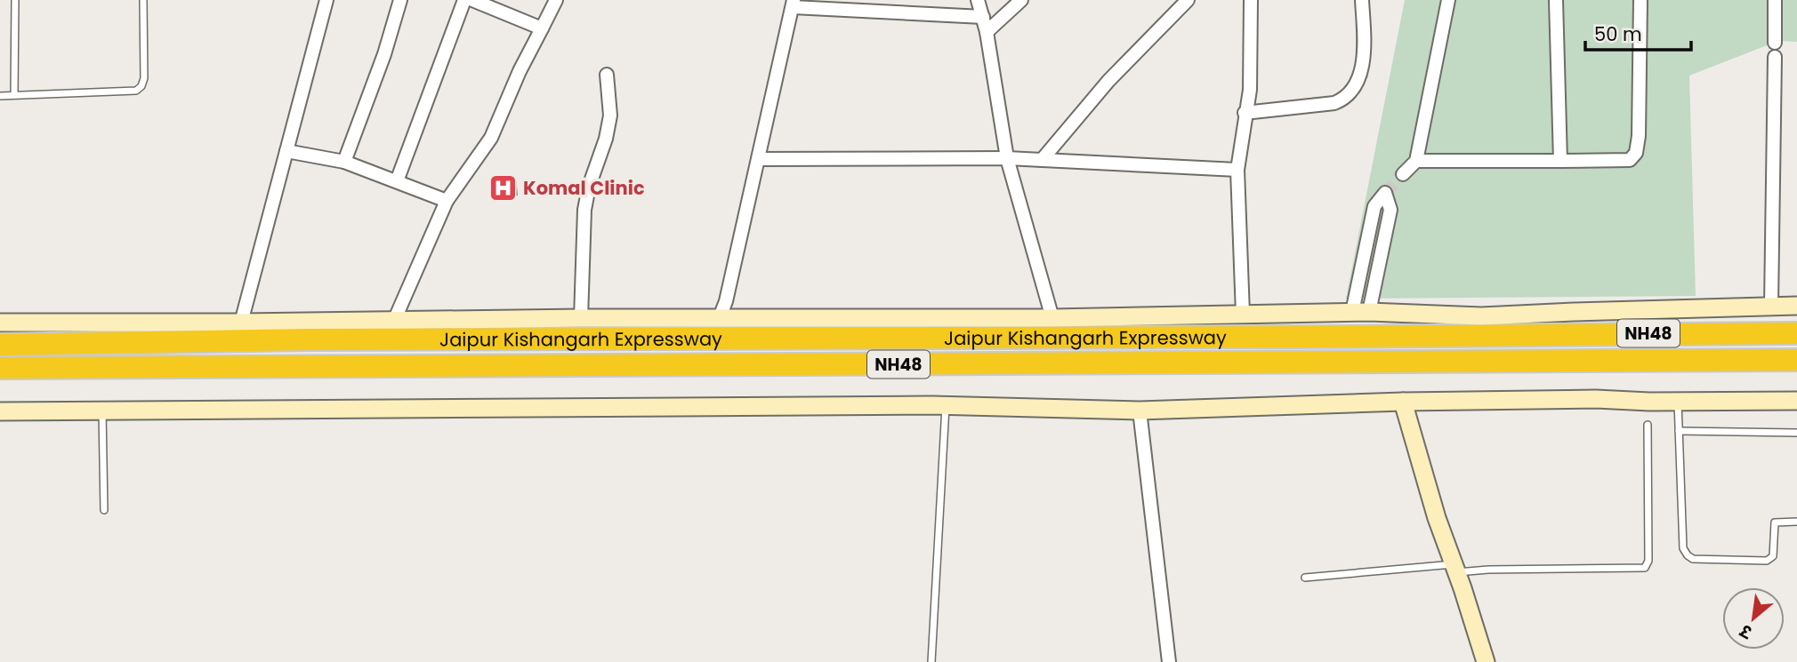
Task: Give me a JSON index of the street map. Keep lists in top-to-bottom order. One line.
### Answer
{"streets":{"highway":["NH48","Jaipur Kishangarh Expressway"]},"places":{"hospital":["Komal Clinic"]},"scale_bar":"50 m","north":"bottom left"}
